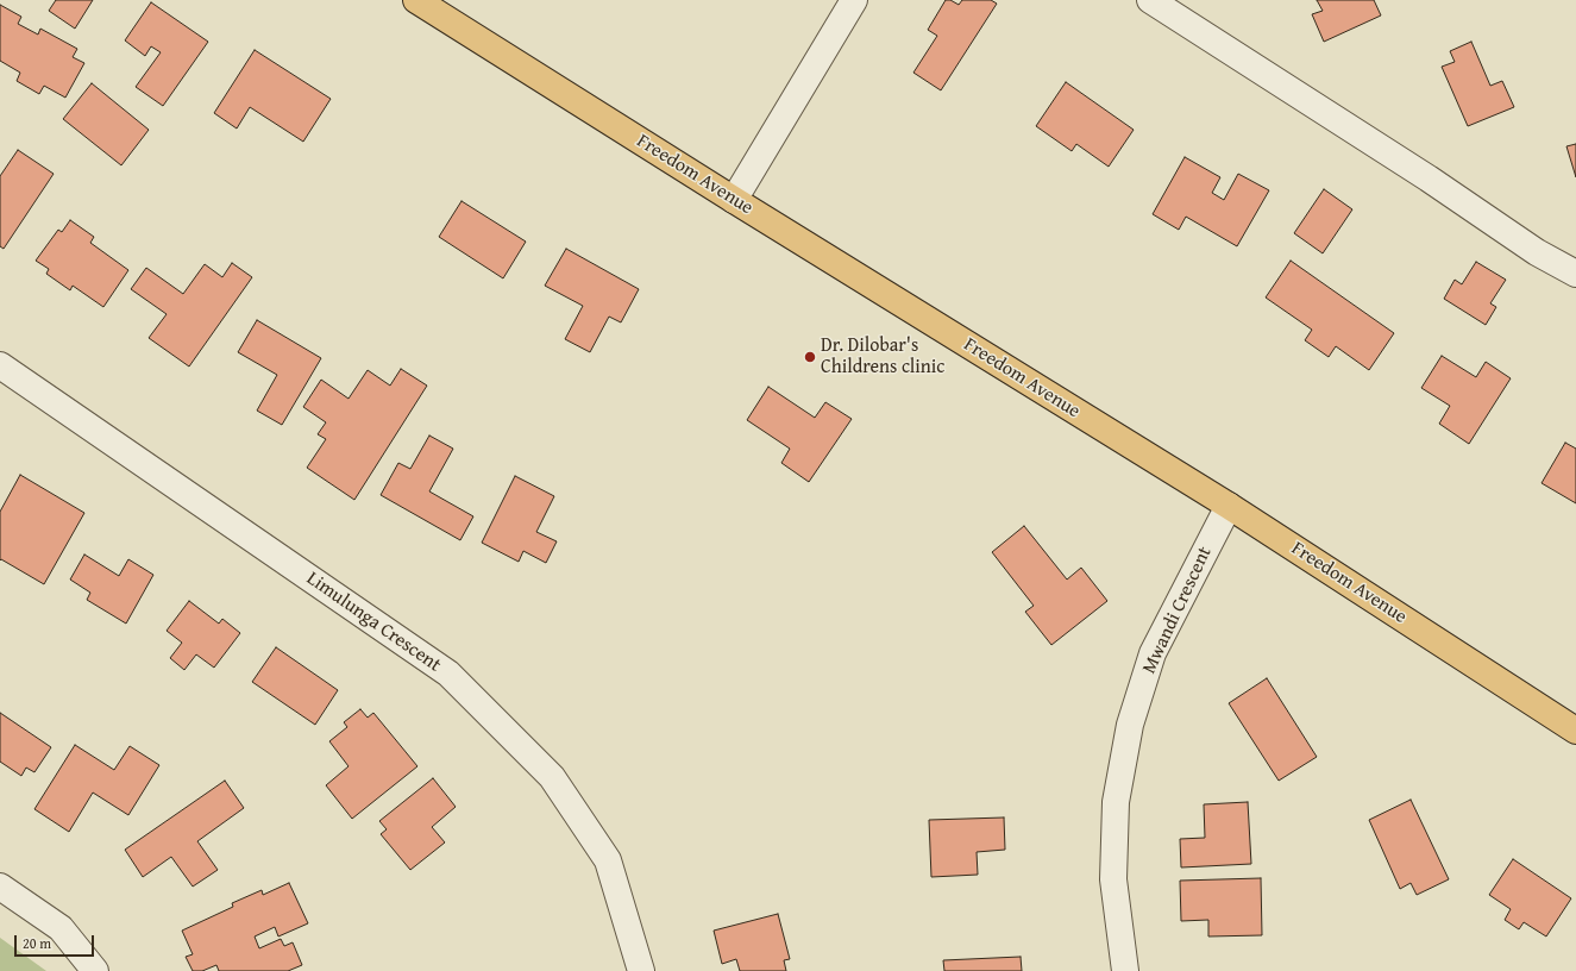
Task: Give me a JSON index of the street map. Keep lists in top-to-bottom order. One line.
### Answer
{"streets":{"main road":["Freedom Avenue"],"street":["Mwandi Crescent","Limulunga Crescent"]},"crossings":[["Freedom Avenue","Mwandi Crescent"]],"places":["Dr. Dilobar's Childrens clinic"],"scale_bar":"20 m"}
